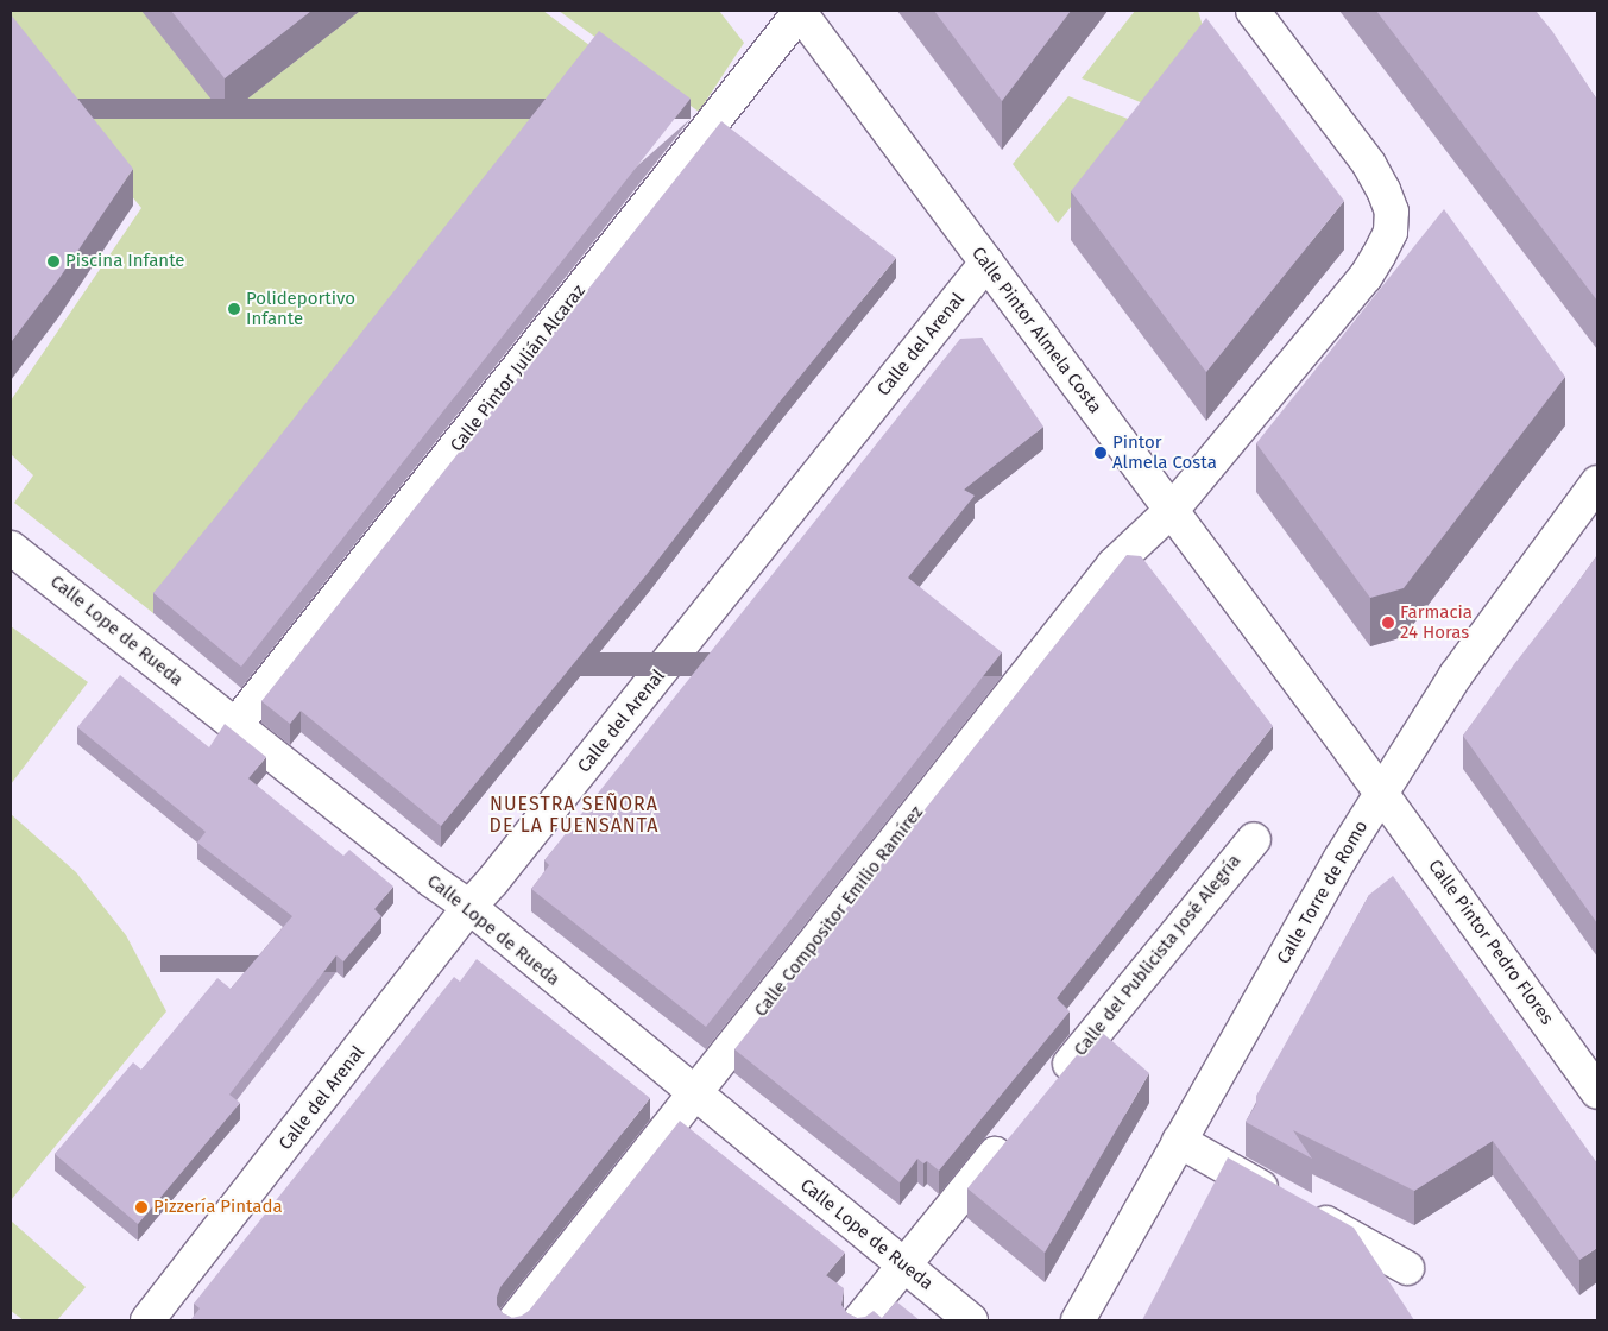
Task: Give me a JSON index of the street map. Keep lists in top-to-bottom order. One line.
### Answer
{"streets":{"street":["Calle Pintor Almela Costa","Calle del Arenal","Calle Pintor Julián Alcaraz","Calle Lope de Rueda","Calle Torre de Romo","Calle Compositor Emilio Ramírez","Calle Pintor Pedro Flores","Calle del Publicista José Alegría"]},"crossings":[["Calle Pintor Almela Costa","Calle del Arenal"],["Calle Pintor Almela Costa","Calle Pintor Julián Alcaraz"],["Calle Pintor Almela Costa","Calle Torre de Romo"],["Calle Pintor Almela Costa","Calle Compositor Emilio Ramírez"],["Calle Pintor Almela Costa","Calle Pintor Pedro Flores"],["Calle del Arenal","Calle Lope de Rueda"],["Calle Pintor Julián Alcaraz","Calle Lope de Rueda"],["Calle Lope de Rueda","Calle Compositor Emilio Ramírez"],["Calle Torre de Romo","Calle Pintor Pedro Flores"]],"districts":["NUESTRA SEÑORA DE LA FUENSANTA"],"places":["Piscina Infante","Polideportivo Infante","Pintor Almela Costa","Farmacia 24 Horas","Pizzería Pintada"]}
